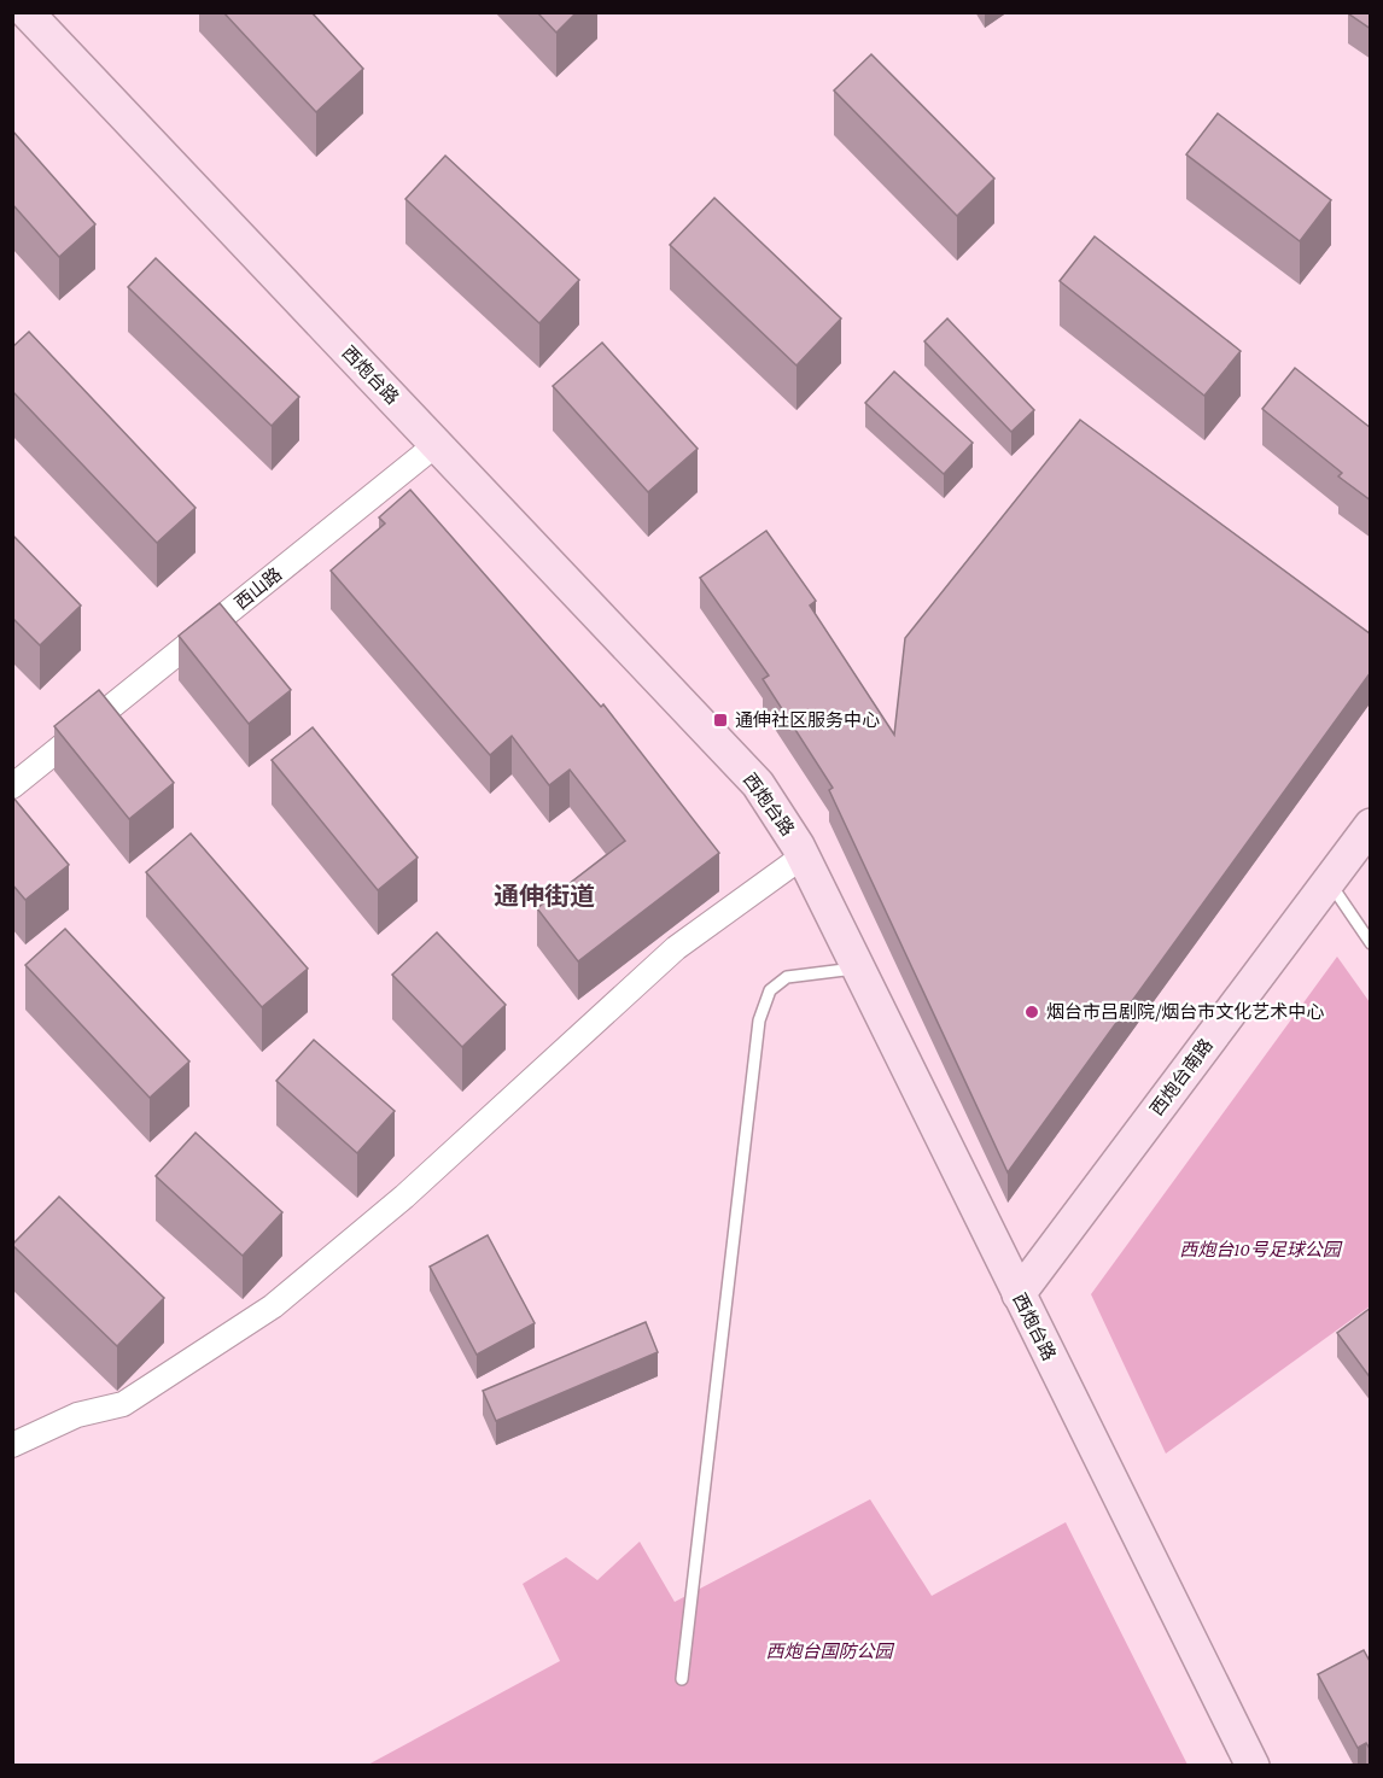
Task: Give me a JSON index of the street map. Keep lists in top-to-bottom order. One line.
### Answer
{"streets":{"street":["西炮台路","西山路","西炮台南路"]},"crossings":[["西炮台路","西山路"],["西炮台路","西炮台南路"]],"districts":["通伸街道"],"parks":["西炮台10号足球公园","西炮台国防公园"],"places":{"transit":["通伸社区服务中心"],"other":["烟台市吕剧院/烟台市文化艺术中心"]}}
